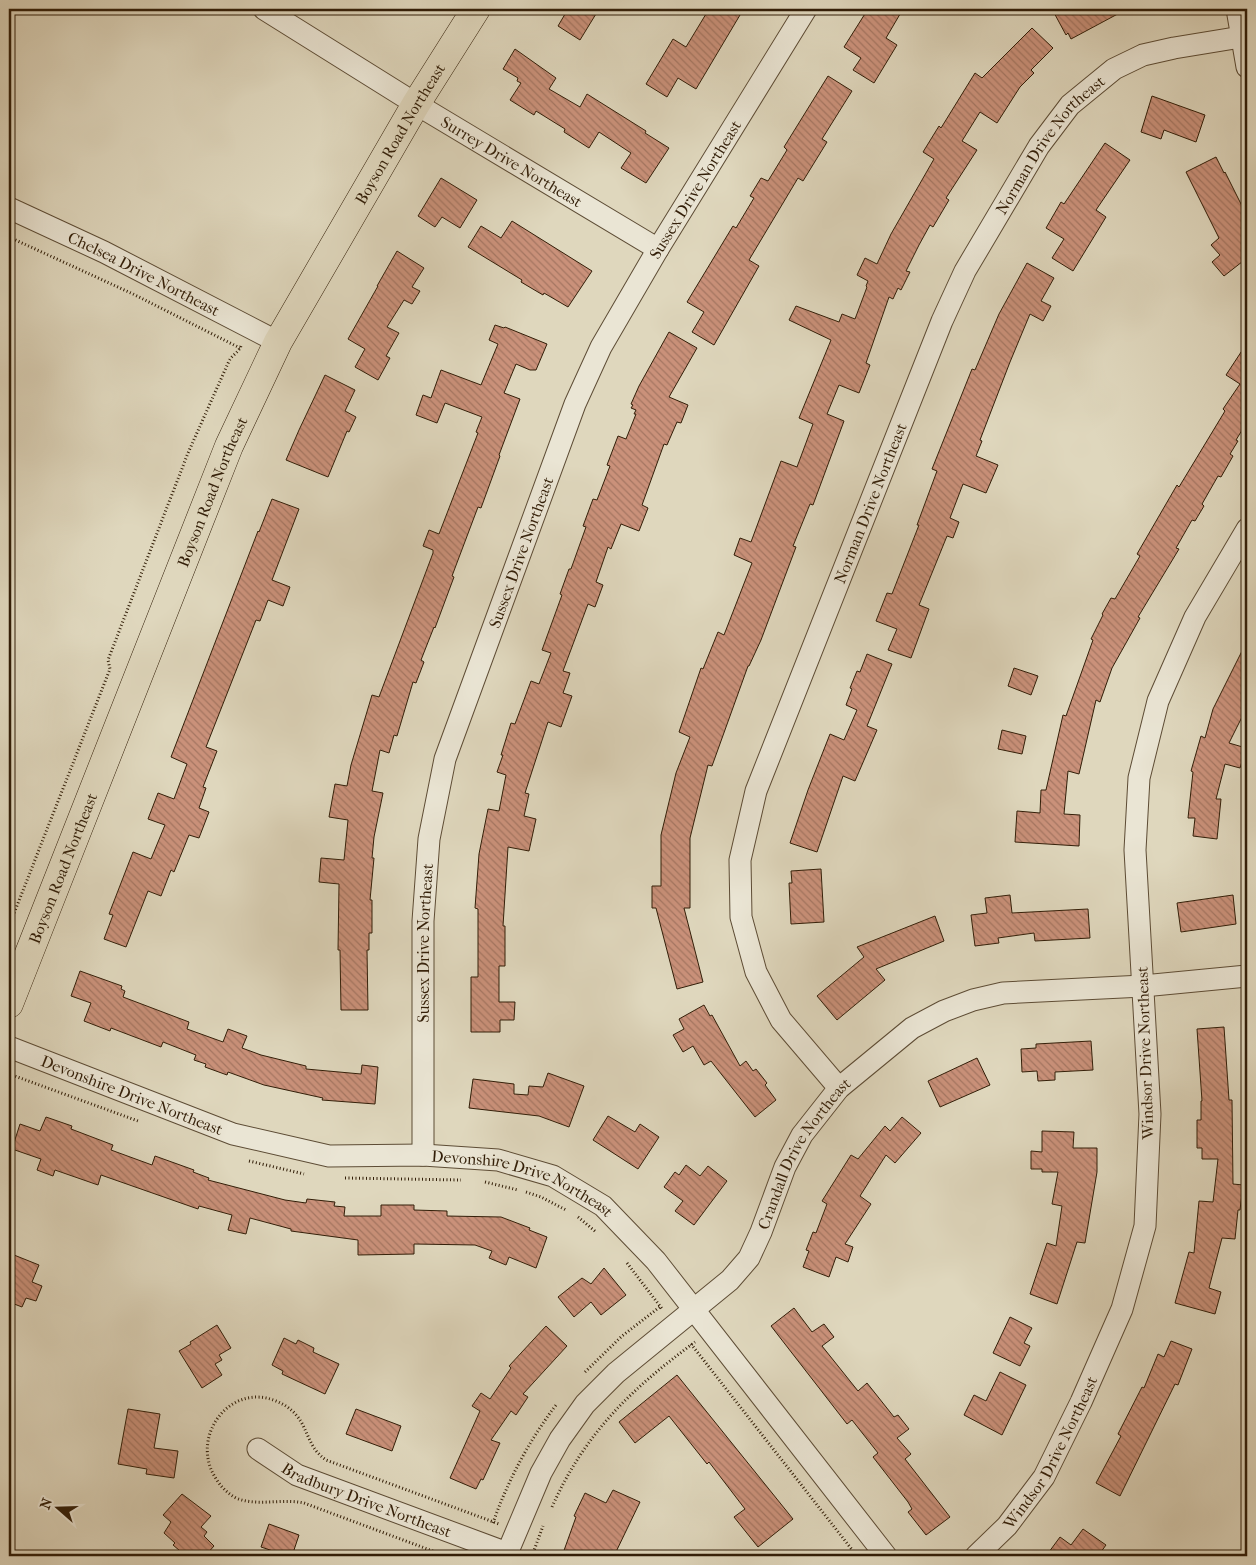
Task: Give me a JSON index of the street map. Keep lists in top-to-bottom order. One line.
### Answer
{"streets":{"main road":["Boyson Road Northeast"],"street":["Norman Drive Northeast","Surrey Drive Northeast","Sussex Drive Northeast","Chelsea Drive Northeast","Windsor Drive Northeast","Devonshire Drive Northeast","Crandall Drive Northeast","Bradbury Drive Northeast"]},"crossings":[["Boyson Road Northeast","Surrey Drive Northeast"],["Boyson Road Northeast","Chelsea Drive Northeast"],["Norman Drive Northeast","Crandall Drive Northeast"],["Surrey Drive Northeast","Sussex Drive Northeast"],["Sussex Drive Northeast","Devonshire Drive Northeast"],["Windsor Drive Northeast","Crandall Drive Northeast"],["Devonshire Drive Northeast","Crandall Drive Northeast"],["Crandall Drive Northeast","Bradbury Drive Northeast"]],"north":"left"}
